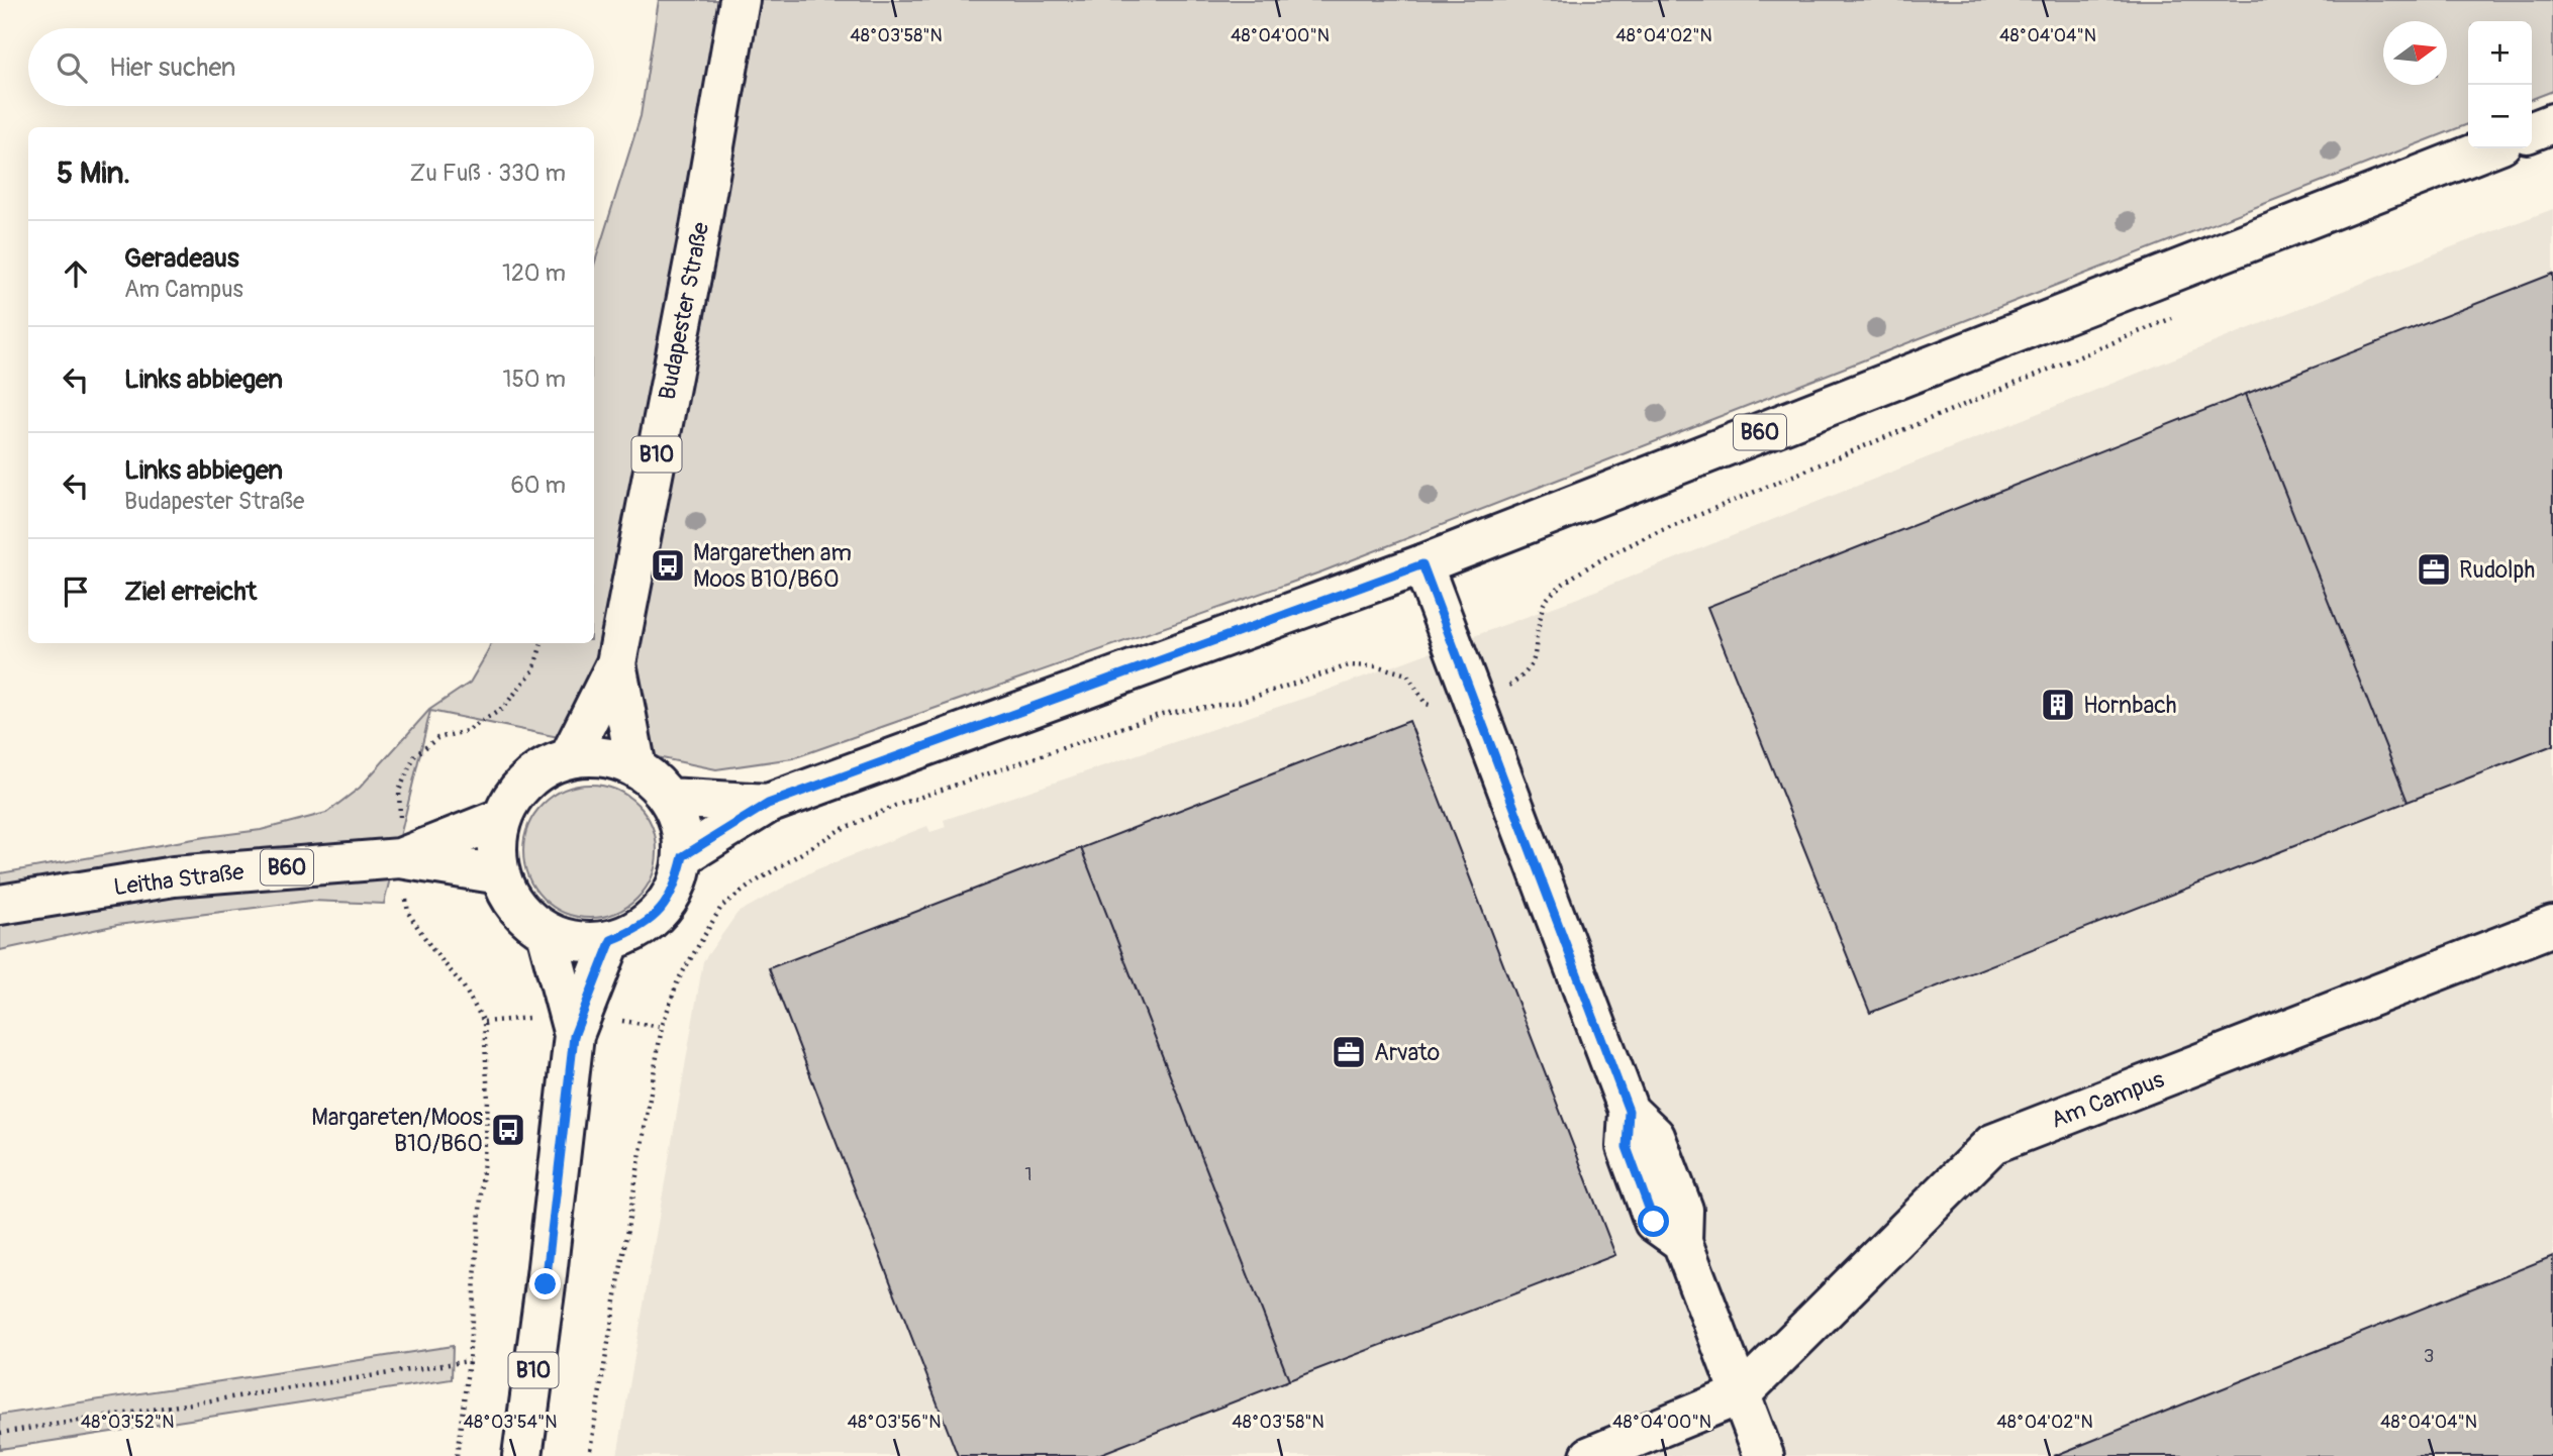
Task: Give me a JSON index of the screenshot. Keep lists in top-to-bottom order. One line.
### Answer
{"streets":{"main road":["Budapester Straße","B60","B10","Leitha Straße","Am Campus"]},"crossings":[["Budapester Straße","B60"],["Budapester Straße","B10"],["Budapester Straße","Leitha Straße"],["B60","B10"],["B60","Leitha Straße"],["B10","Leitha Straße"]],"places":{"bus stop":["Margarethen am Moos B10/B60","Margareten/Moos B10/B60"],"office":["Rudolph","Arvato"],"building":["Hornbach"]},"house_numbers":["1","3"],"north":"right","page":{"map_buttons":["+","−"],"search":"Hier suchen","heading":["5 Min.","Zu Fuß · 330 m"],"list":[["Geradeaus","Am Campus","120 m"],["Links abbiegen","150 m"],["Links abbiegen","Budapester Straße","60 m"],"Ziel erreicht"]},"coordinates":["48°03'58\"N","48°04'00\"N","48°04'02\"N","48°04'04\"N","48°03'52\"N","48°03'54\"N","48°03'56\"N"]}
